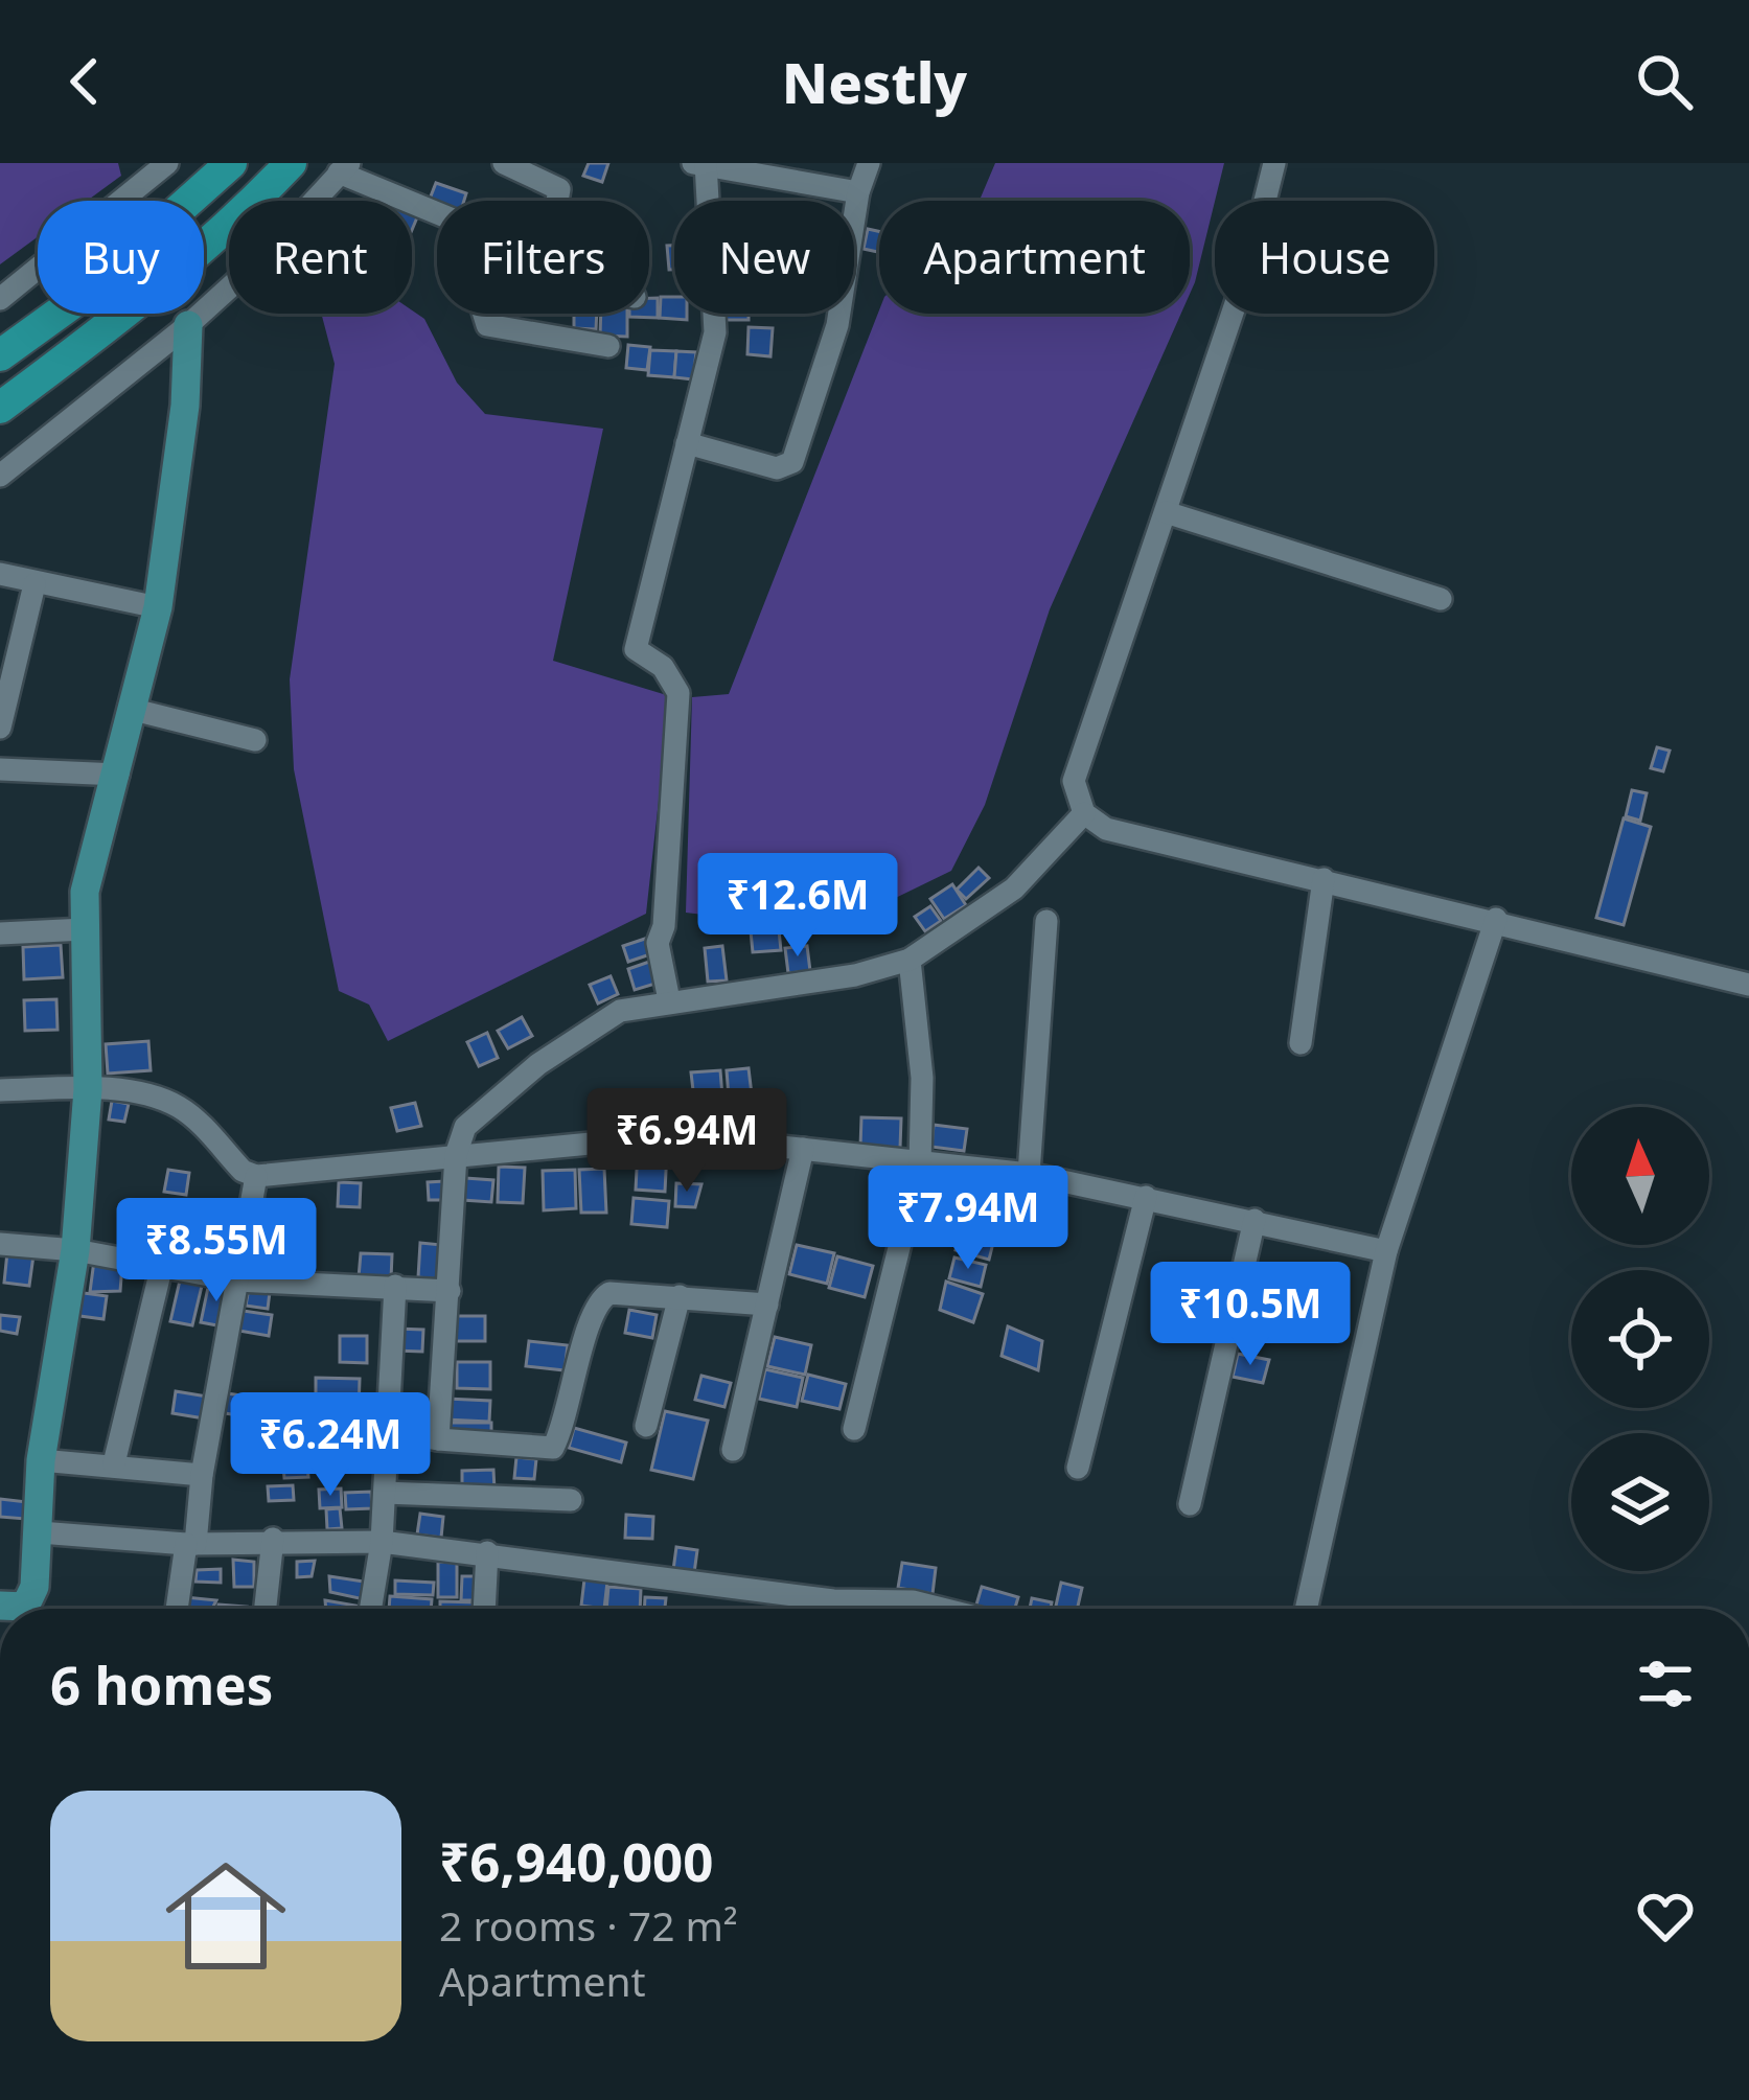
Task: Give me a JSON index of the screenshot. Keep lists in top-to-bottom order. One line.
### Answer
{"north":"top","page":{"header":"Nestly","chip":["Buy","Rent","Filters","New","Apartment","House"],"price":["₹12.6M","₹6.94M","₹7.94M","₹8.55M","₹10.5M","₹6.24M"],"heading":"6 homes","list":[{"name":"₹6,940,000","note":"2 rooms · 72 m² · Apartment"}]}}
